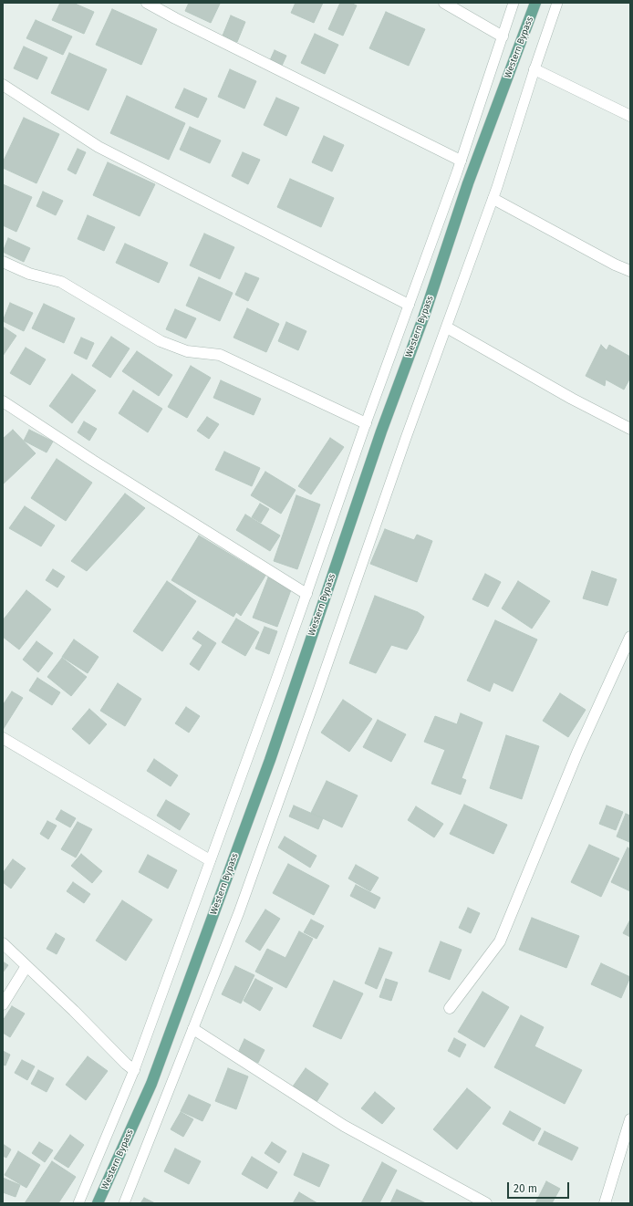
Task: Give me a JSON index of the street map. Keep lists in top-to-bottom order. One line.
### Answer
{"streets":{"main road":["Western Bypass"]},"scale_bar":"20 m"}
